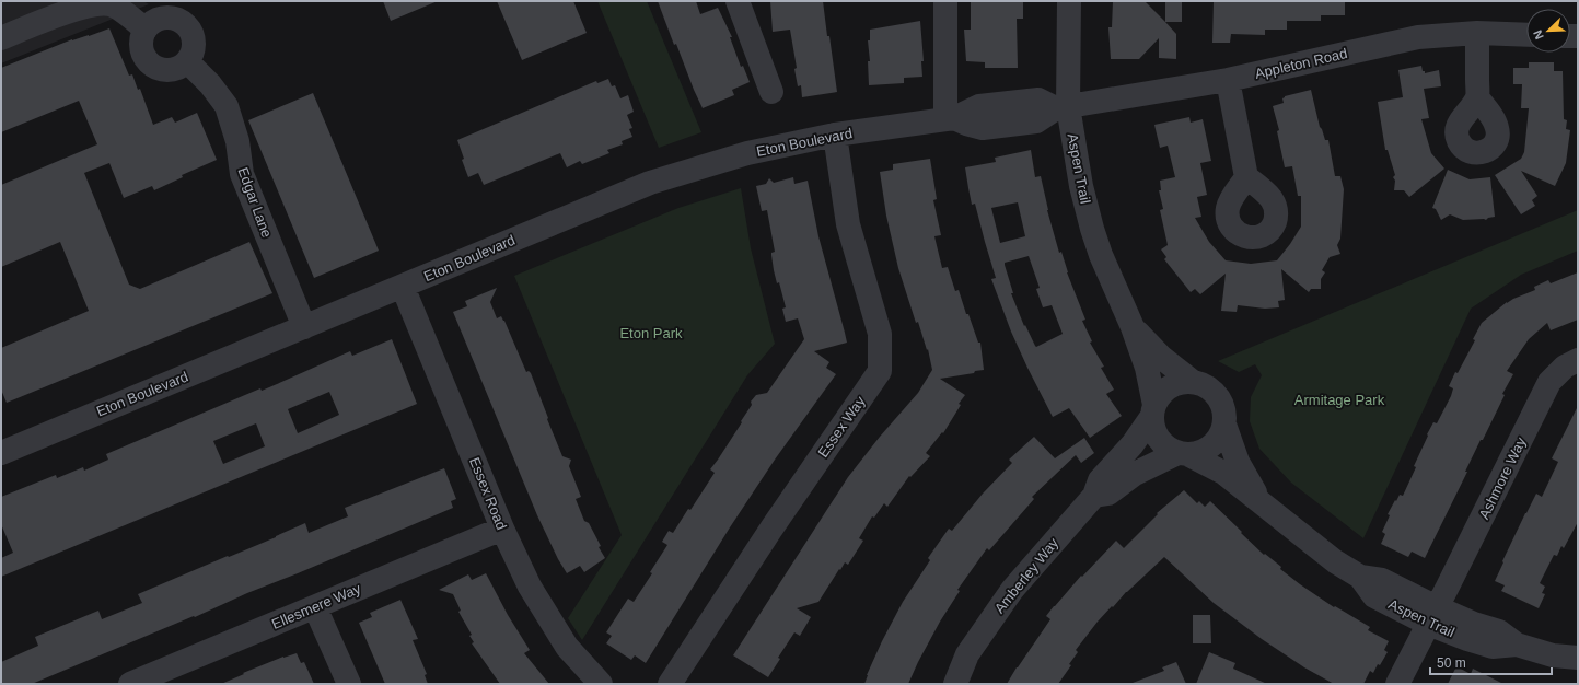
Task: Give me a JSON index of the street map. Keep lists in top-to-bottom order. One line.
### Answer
{"streets":{"street":["Appleton Road","Eton Boulevard","Aspen Trail","Edgar Lane","Essex Way","Ashmore Way","Essex Road","Amberley Way","Ellesmere Way"]},"crossings":[["Appleton Road","Eton Boulevard"],["Appleton Road","Aspen Trail"],["Eton Boulevard","Aspen Trail"],["Eton Boulevard","Edgar Lane"],["Eton Boulevard","Essex Way"],["Eton Boulevard","Essex Road"],["Aspen Trail","Ashmore Way"],["Aspen Trail","Amberley Way"],["Essex Road","Ellesmere Way"]],"parks":["Eton Park","Armitage Park"],"scale_bar":"50 m","north":"bottom left"}
